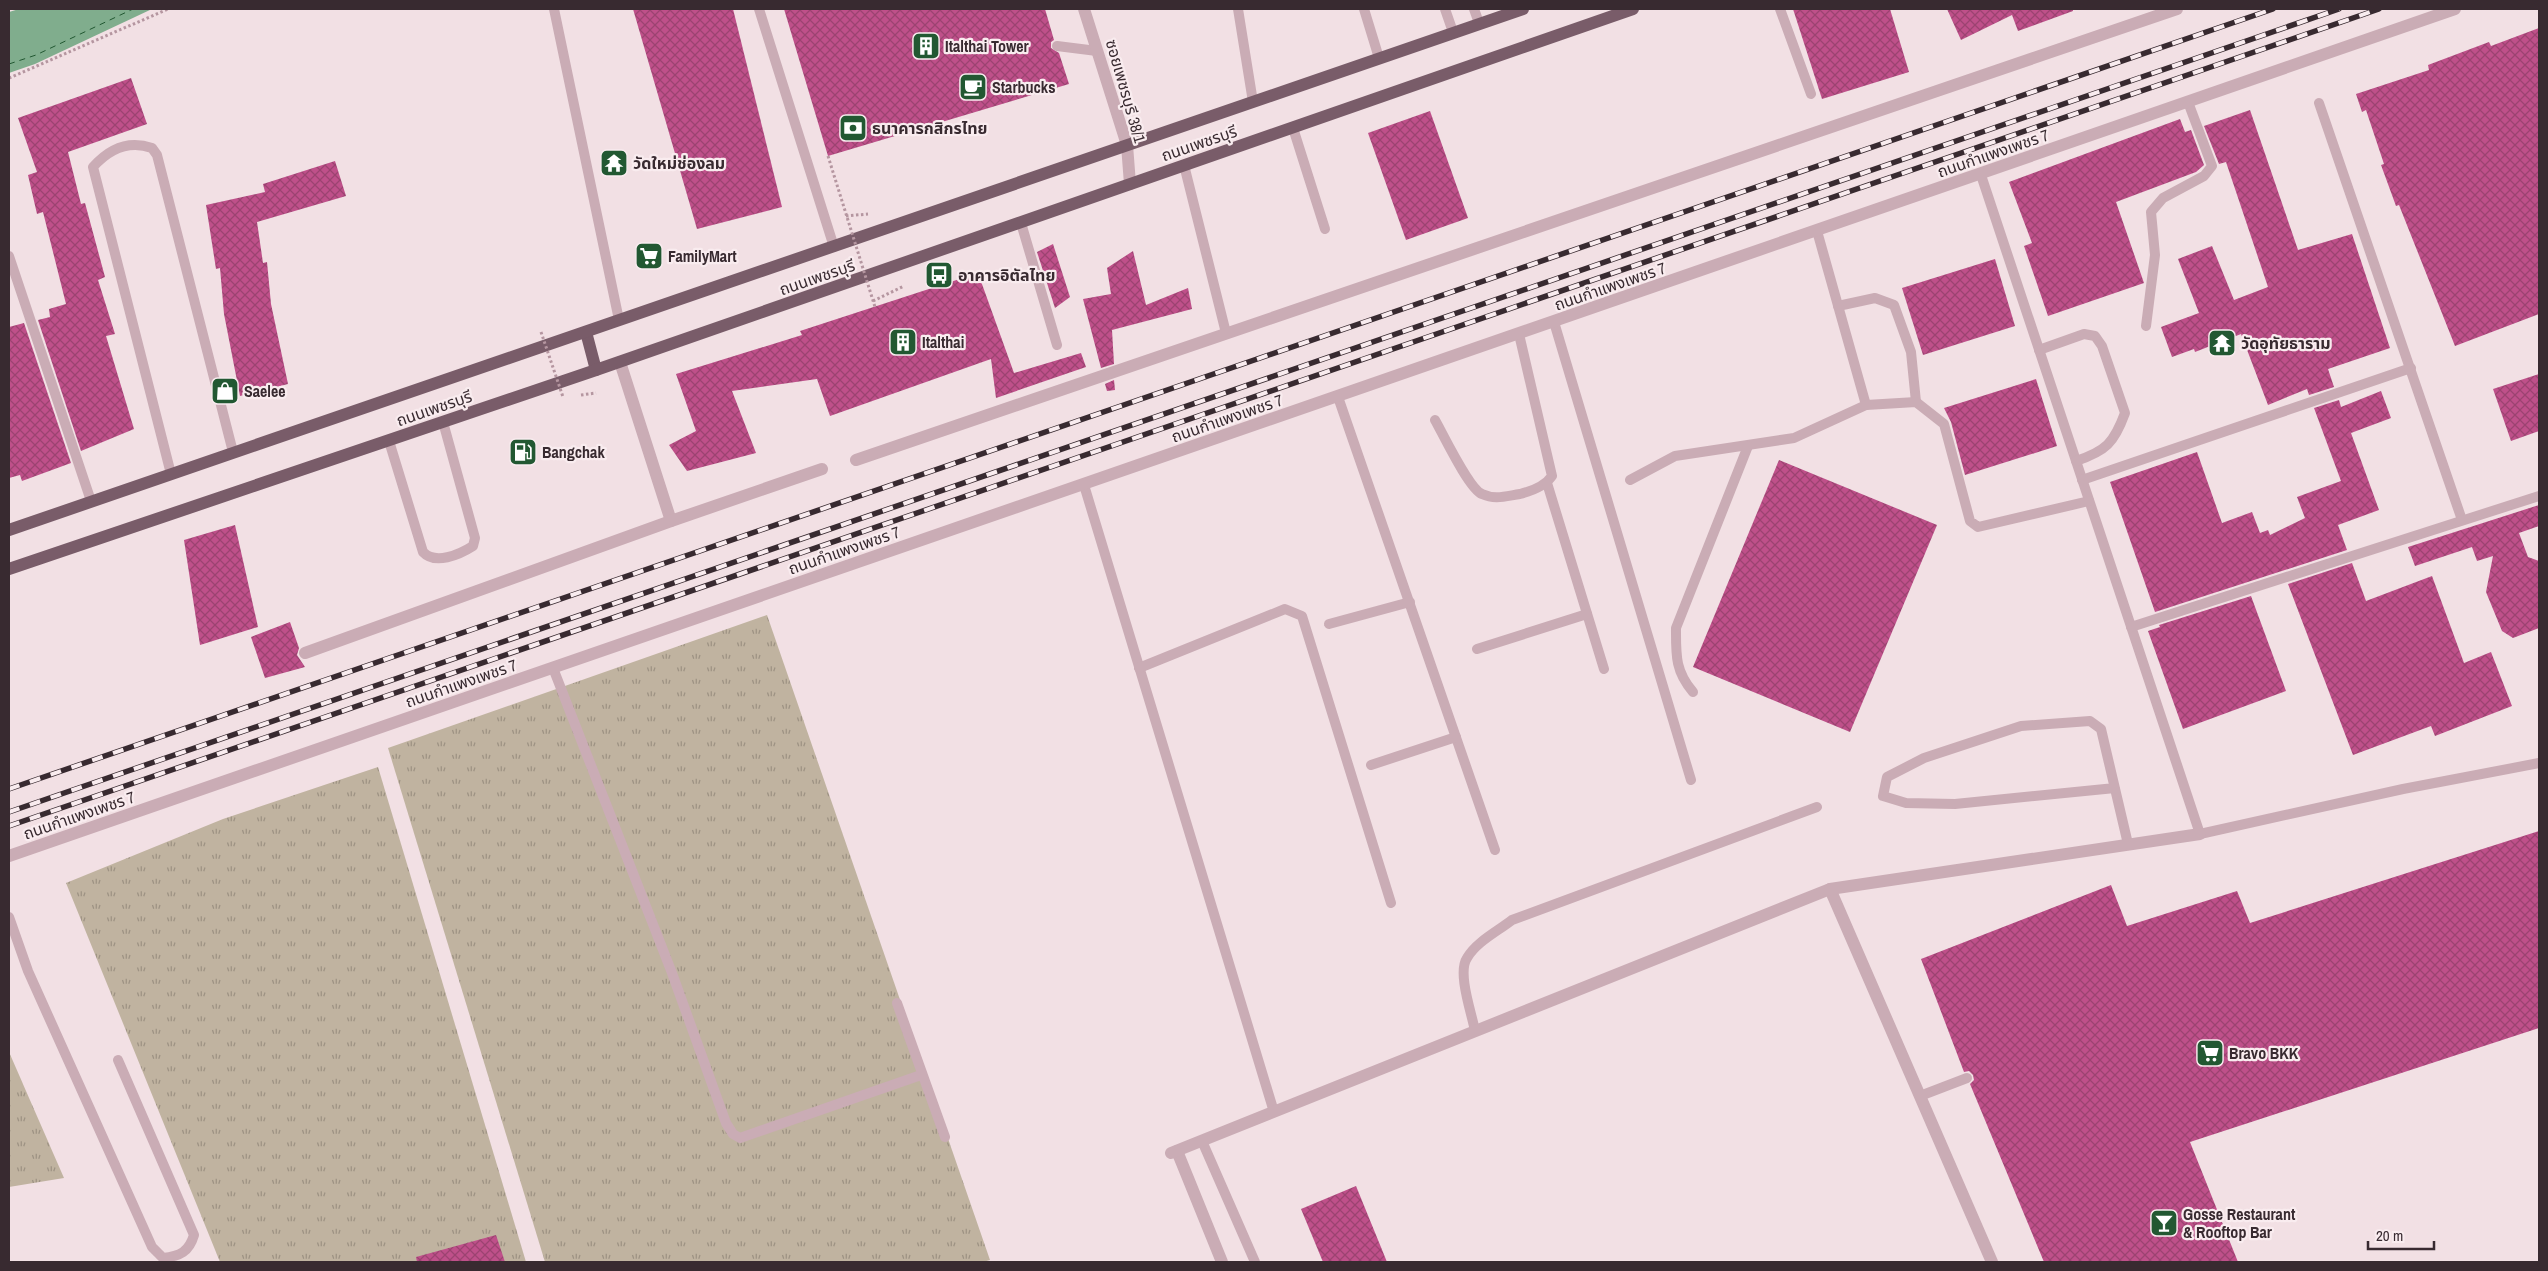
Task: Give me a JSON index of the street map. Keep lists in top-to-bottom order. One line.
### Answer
{"streets":{"main road":["ถนนเพชรบุรี"],"street":["ซอยเพชรบุรี 38/1","ถนนกำแพงเพชร 7"]},"crossings":[["ซอยเพชรบุรี 38/1","ถนนเพชรบุรี"]],"places":{"building":["Italthai Tower","Italthai"],"cafe":["Starbucks"],"bank":["ธนาคารกสิกรไทย"],"temple":["วัดใหม่ช่องลม","วัดอุทัยธาราม"],"supermarket":["FamilyMart","Bravo BKK"],"bus stop":["อาคารอิตัลไทย"],"shop":["Saelee"],"fuel station":["Bangchak"],"bar":["Gosse Restaurant & Rooftop Bar"]},"scale_bar":"20 m"}
